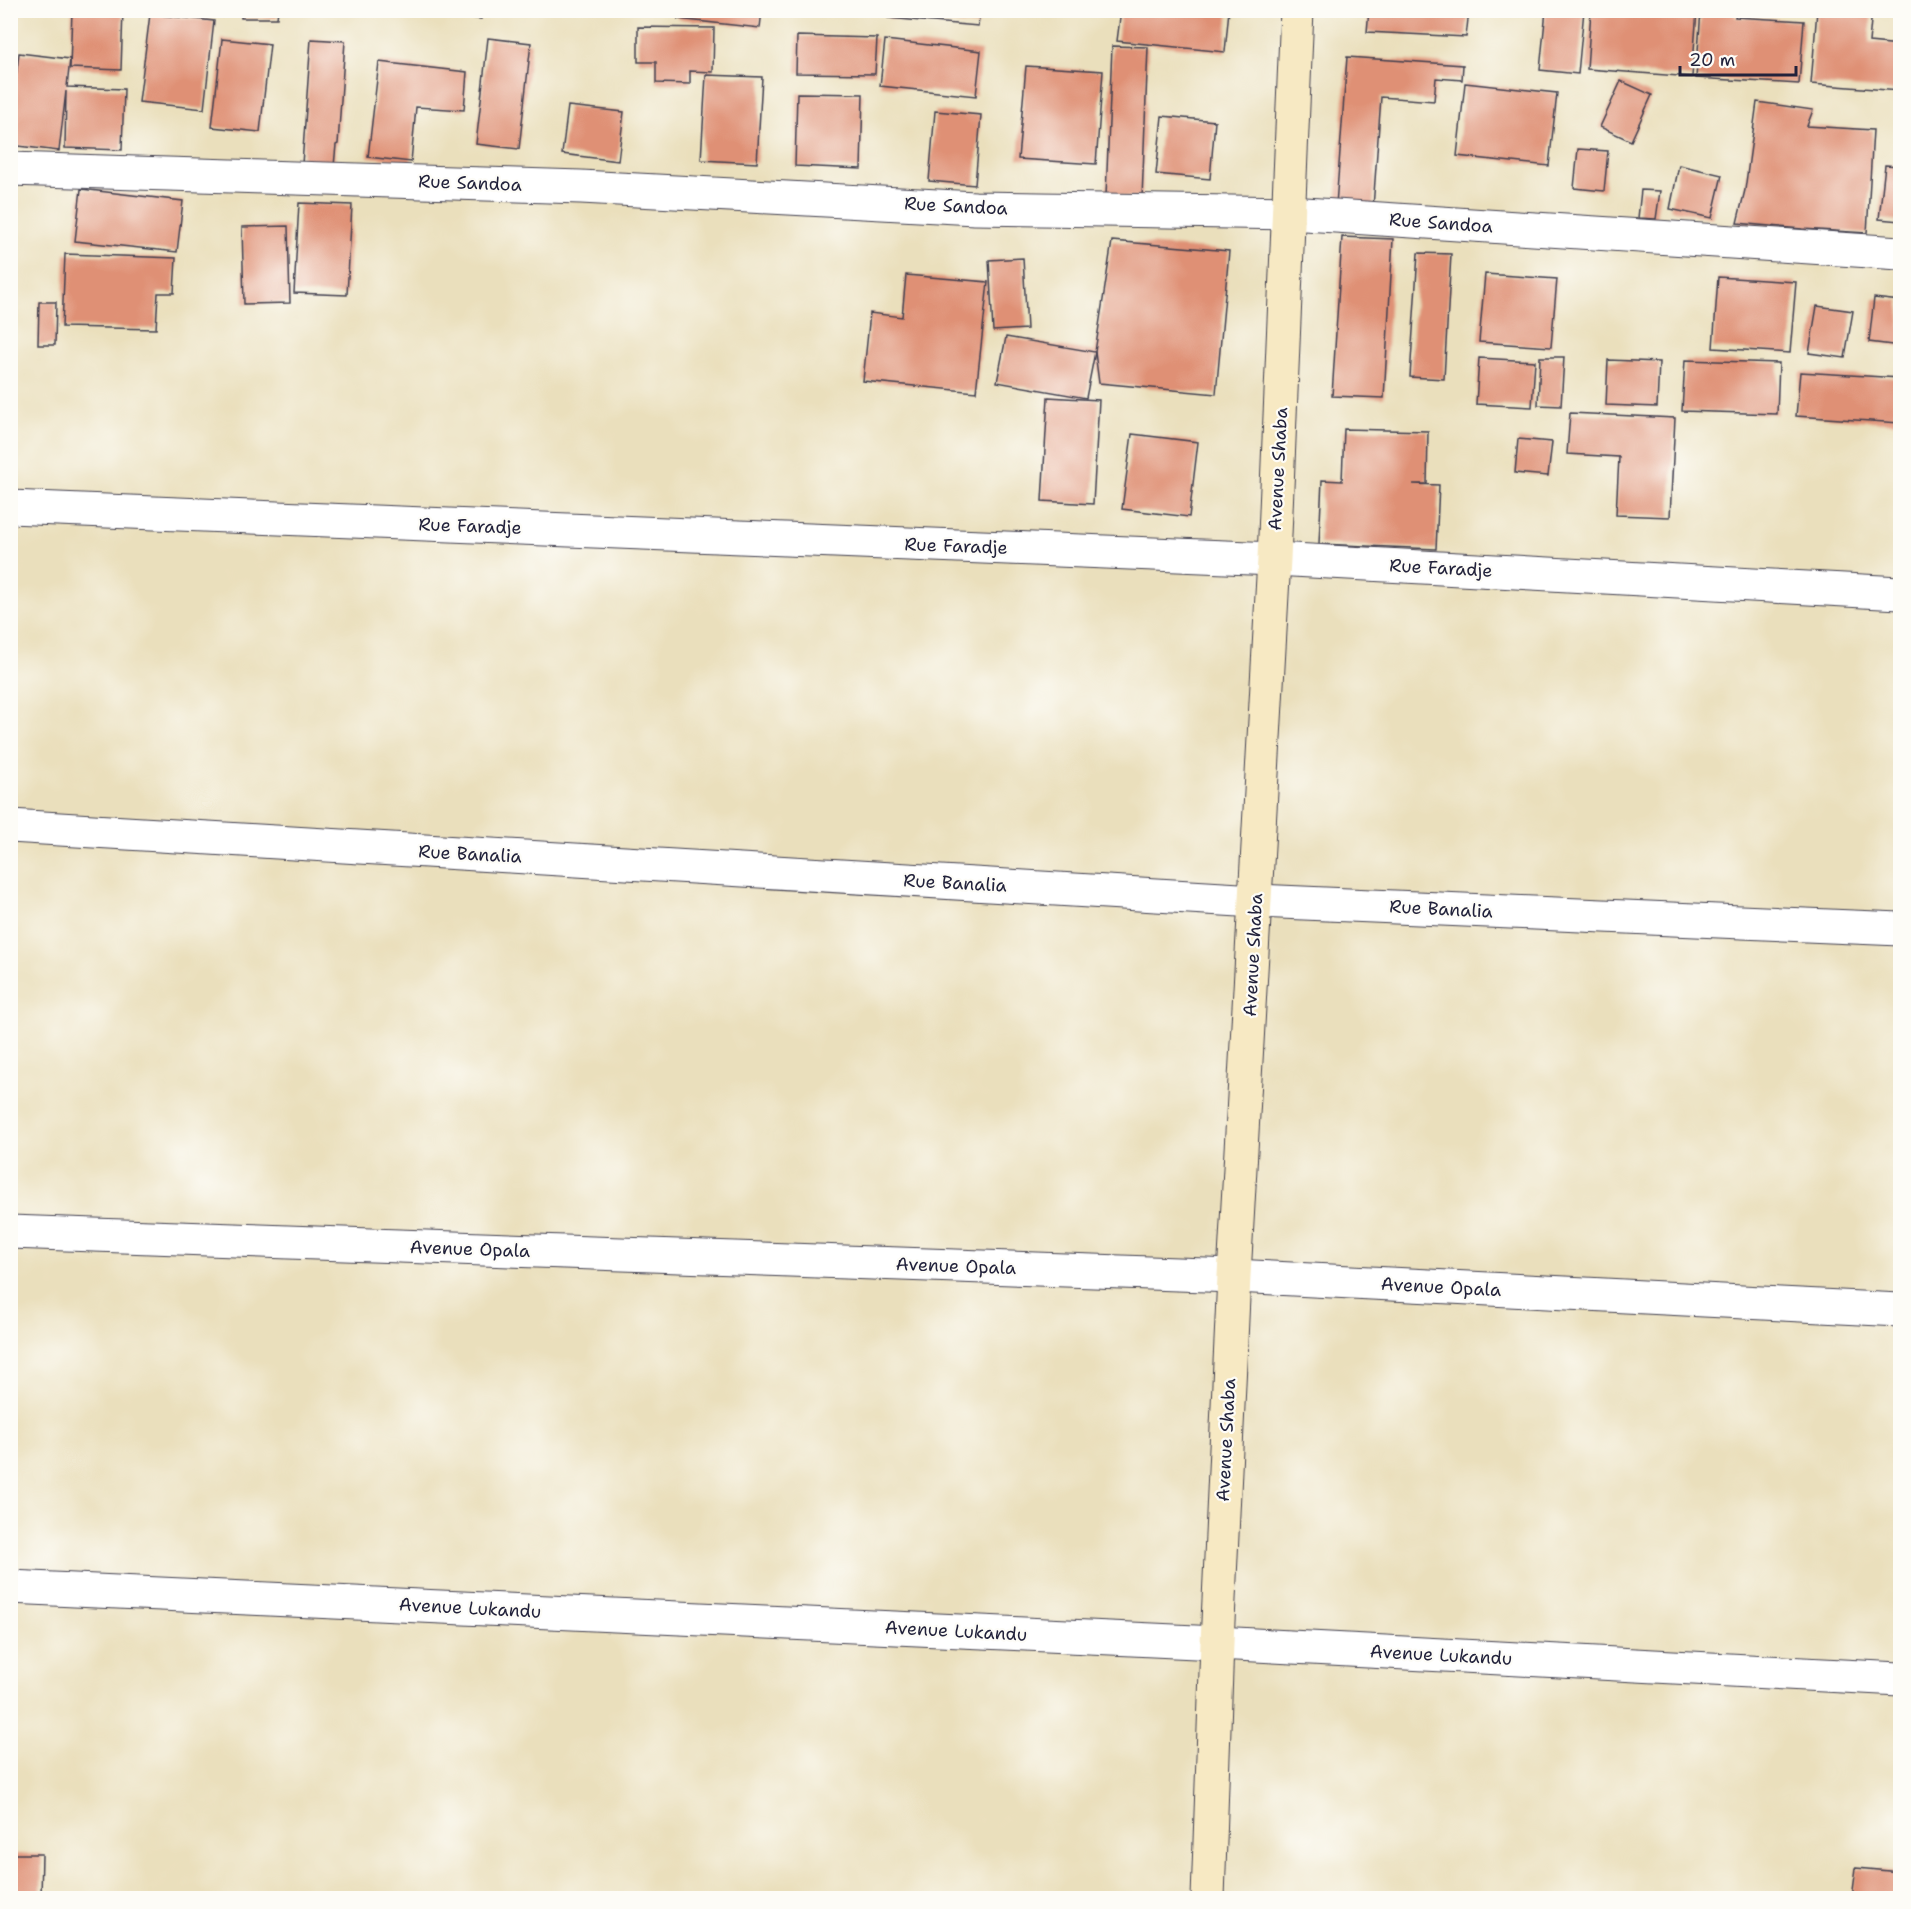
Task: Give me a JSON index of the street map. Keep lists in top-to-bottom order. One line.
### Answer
{"streets":{"street":["Rue Sandoa","Avenue Shaba","Rue Faradje","Rue Banalia","Avenue Opala","Avenue Lukandu"]},"crossings":[["Rue Sandoa","Avenue Shaba"],["Avenue Shaba","Rue Faradje"],["Avenue Shaba","Rue Banalia"],["Avenue Shaba","Avenue Opala"],["Avenue Shaba","Avenue Lukandu"]],"scale_bar":"20 m"}
